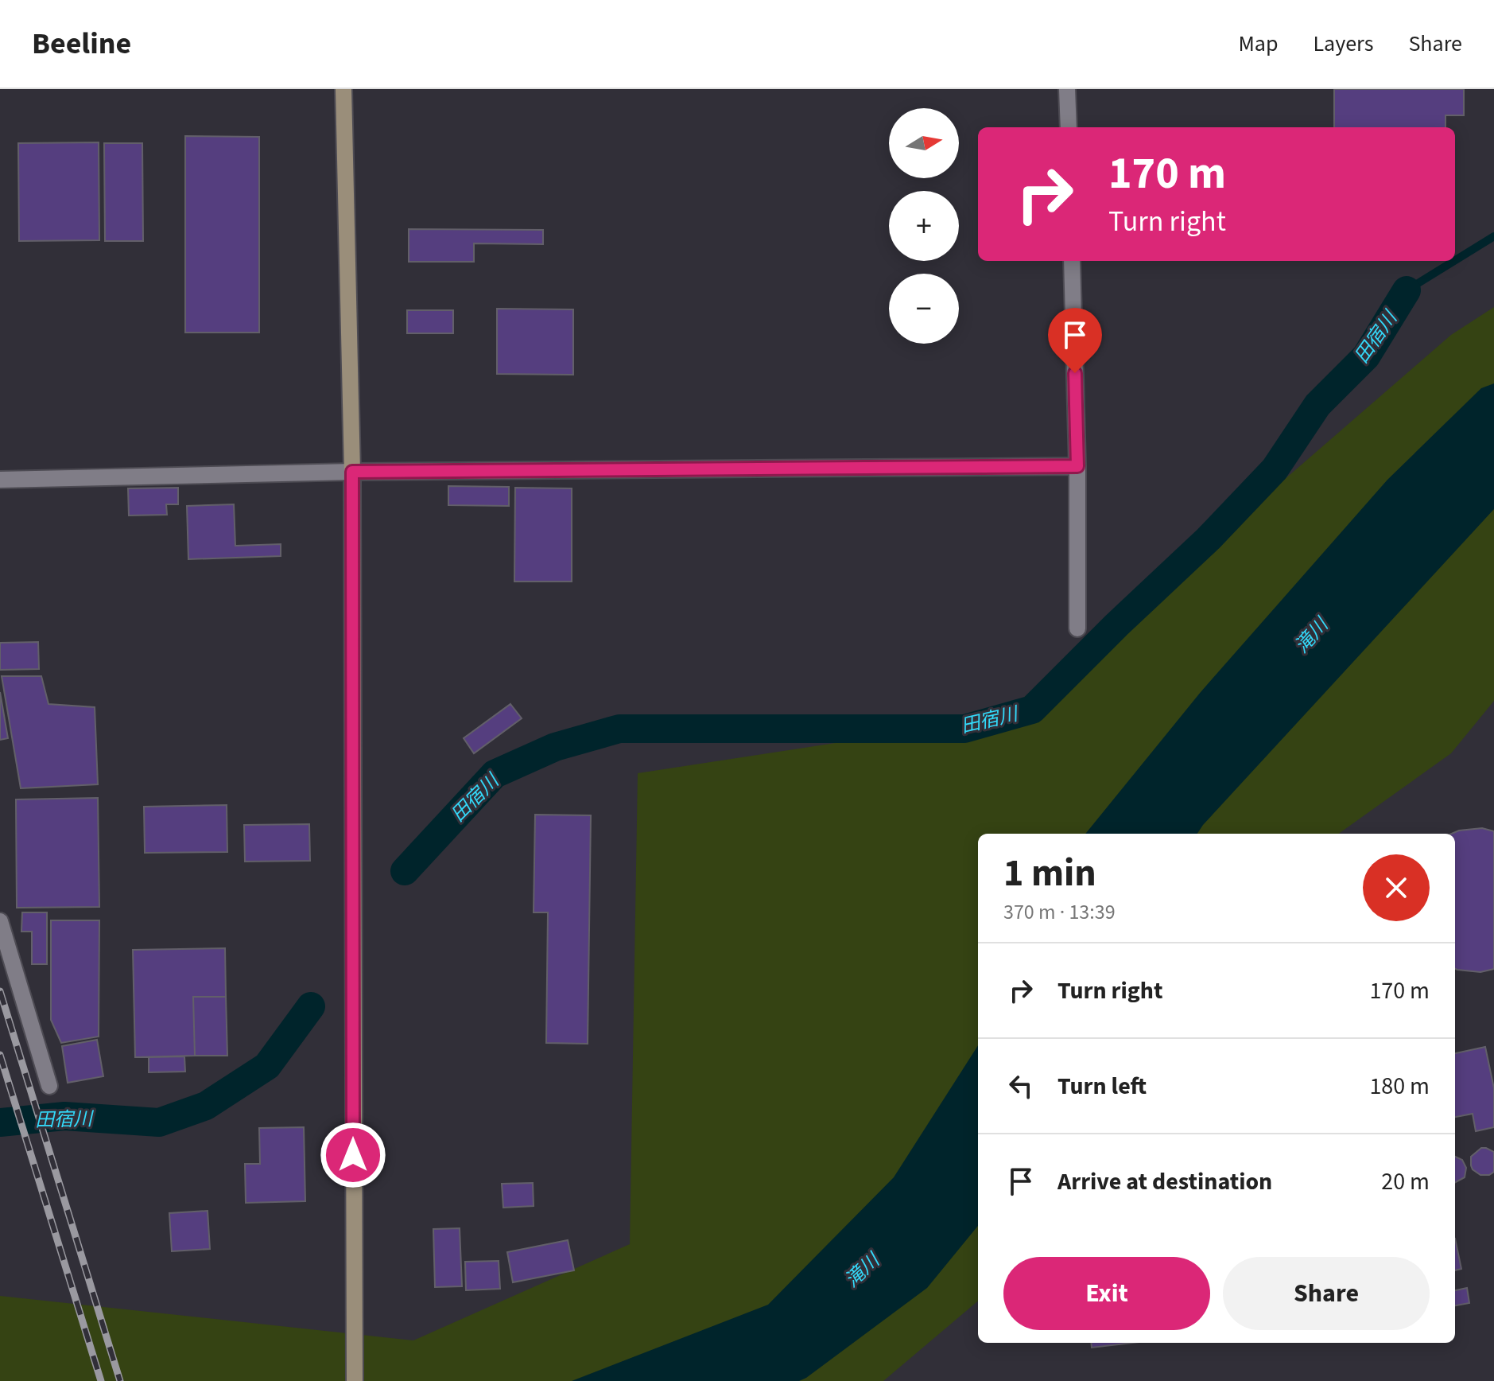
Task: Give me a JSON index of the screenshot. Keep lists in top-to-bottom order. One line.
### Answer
{"water":["田宿川","滝川"],"north":"right","page":{"header":"Beeline","nav":["Map","Layers","Share"],"map_buttons":["+","−"],"turn":["170 m","Turn right"],"heading":["1 min","370 m · 13:39"],"list":[{"name":"Turn right","value":"170 m"},{"name":"Turn left","value":"180 m"},{"name":"Arrive at destination","value":"20 m"}],"buttons":["Exit","Share"]}}
